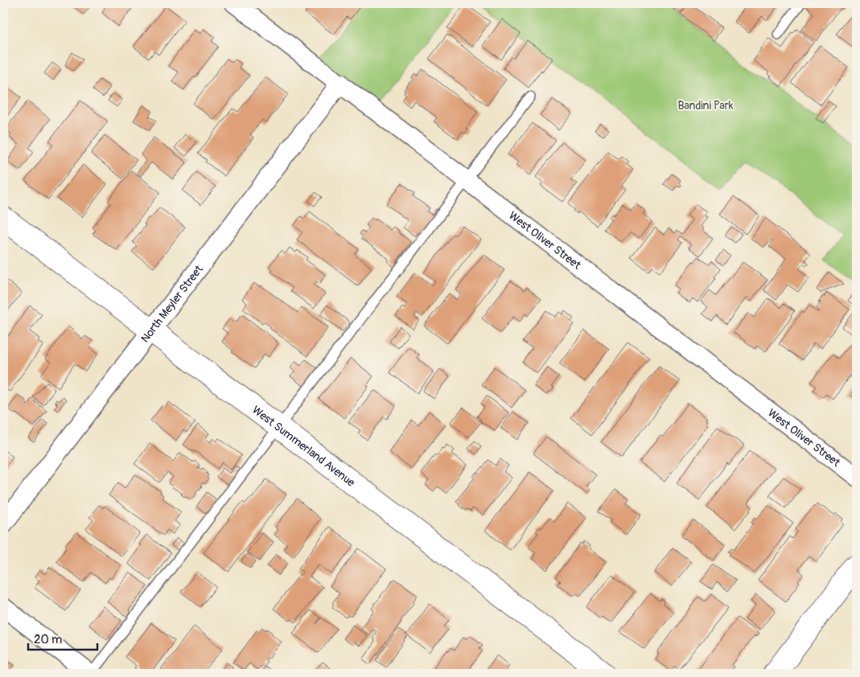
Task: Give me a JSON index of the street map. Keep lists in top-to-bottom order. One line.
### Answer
{"streets":{"main road":["West Summerland Avenue"],"street":["West Oliver Street","North Meyler Street"]},"crossings":[["West Oliver Street","North Meyler Street"],["North Meyler Street","West Summerland Avenue"]],"parks":["Bandini Park"],"scale_bar":"20 m"}
